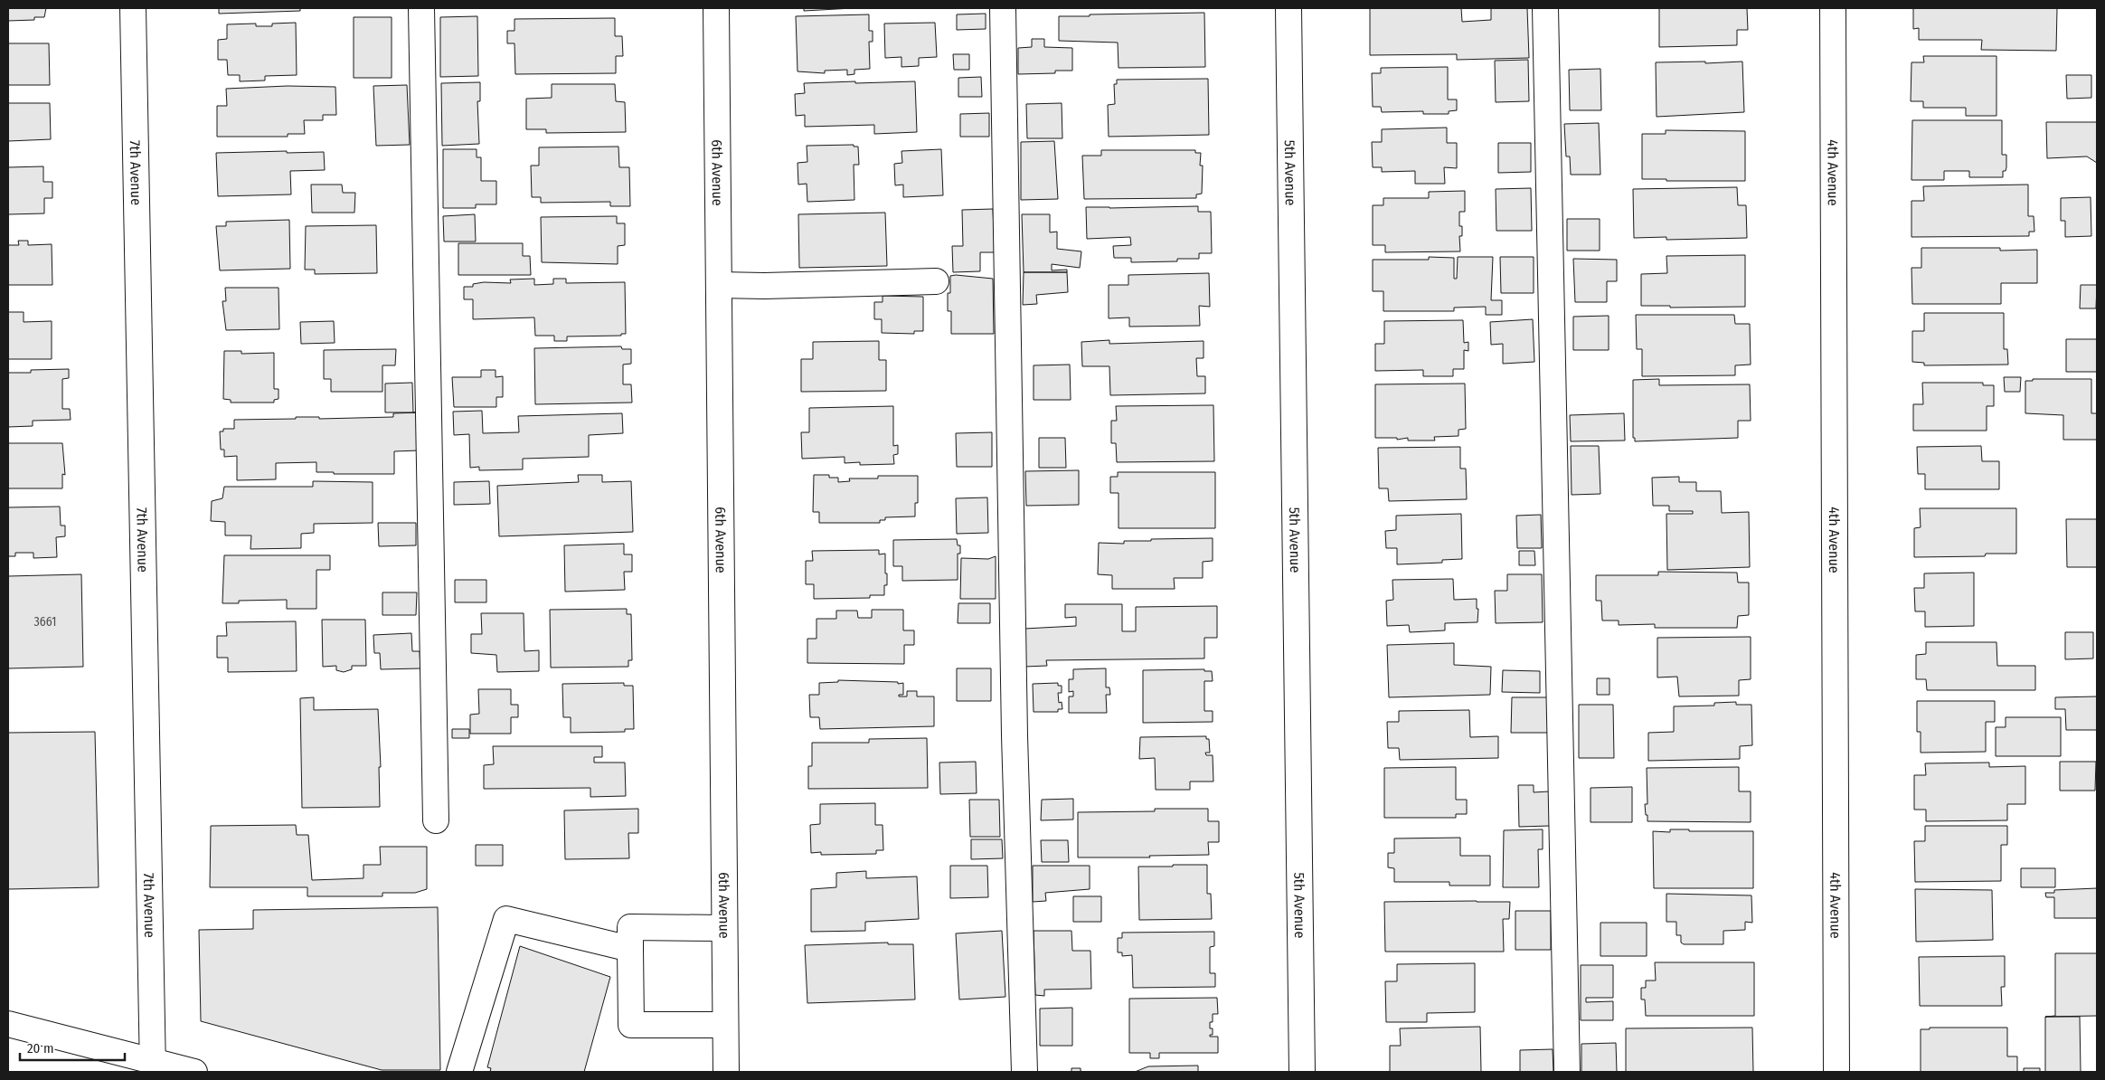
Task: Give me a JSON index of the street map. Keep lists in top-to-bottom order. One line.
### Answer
{"streets":{"street":["7th Avenue","6th Avenue","5th Avenue","4th Avenue"]},"house_numbers":["3661"],"scale_bar":"20 m"}
